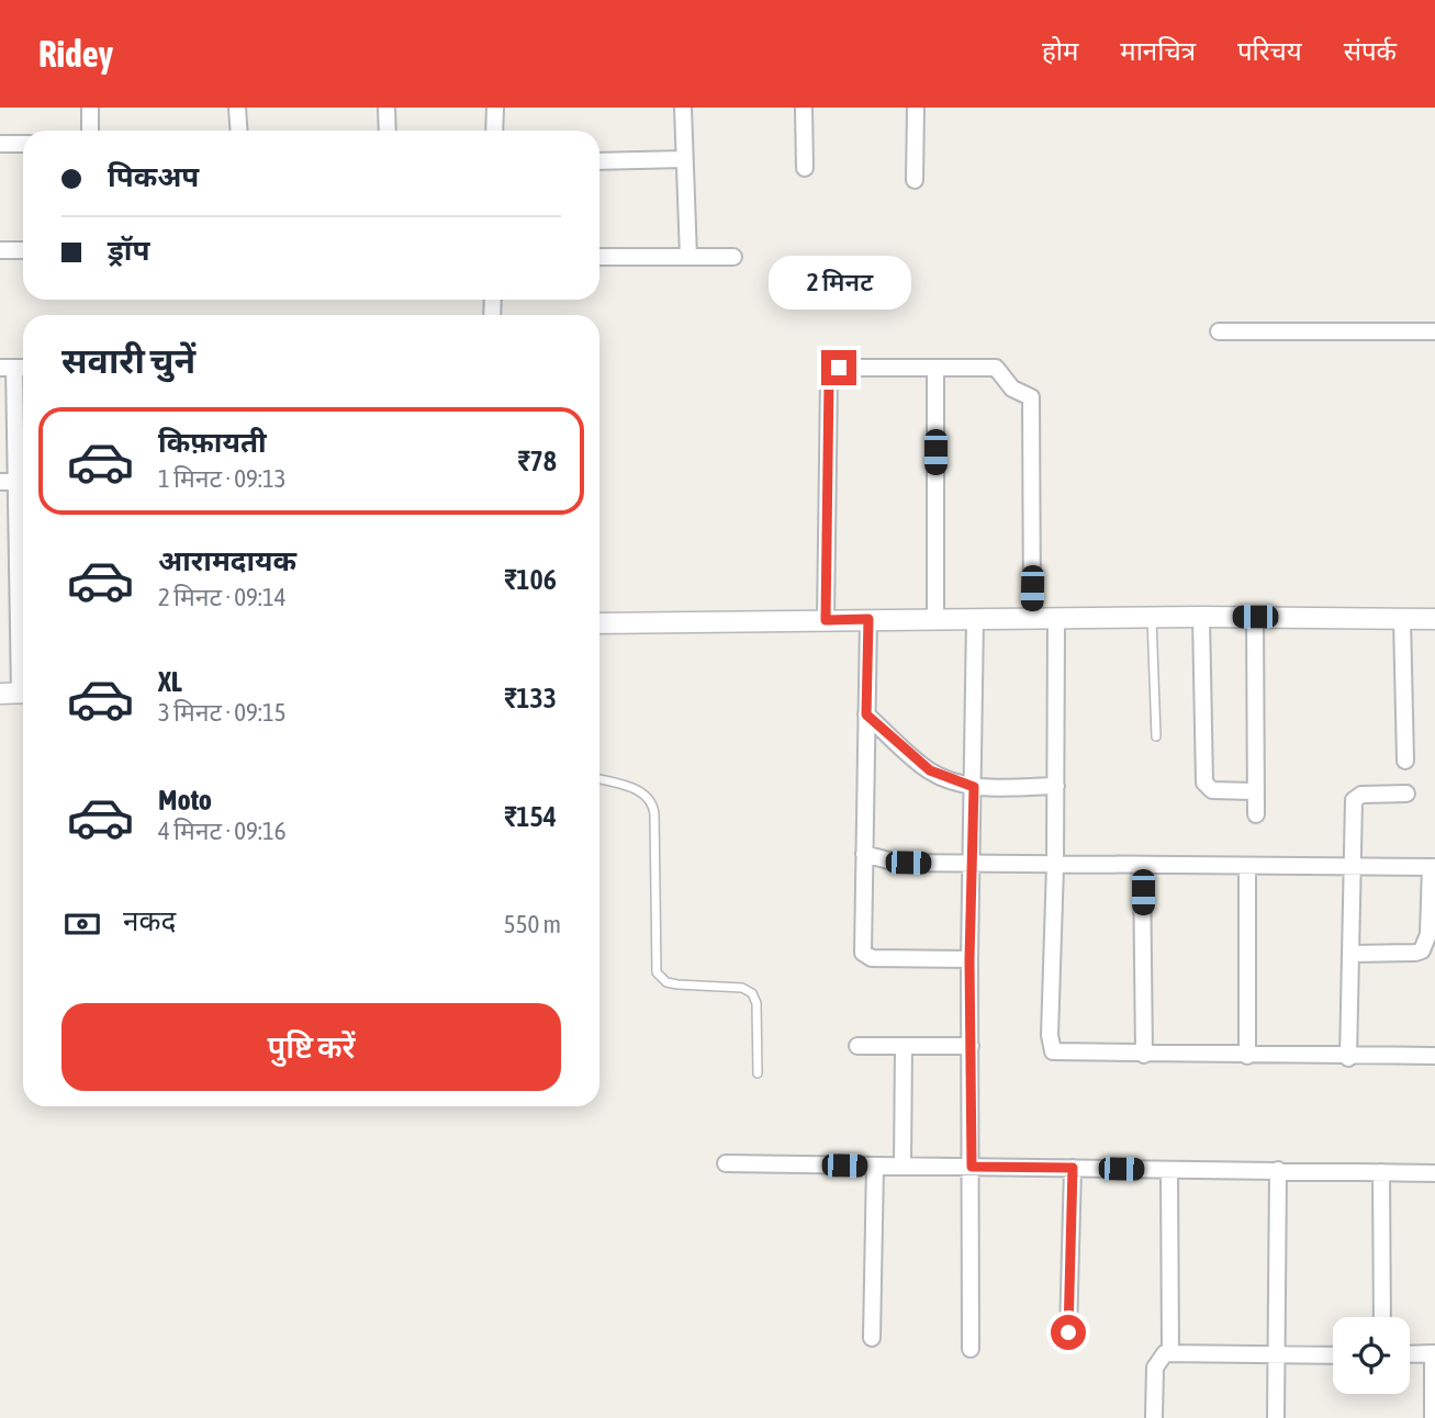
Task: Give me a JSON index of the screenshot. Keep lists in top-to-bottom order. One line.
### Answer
{"page":{"header":"Ridey","nav":["होम","मानचित्र","परिचय","संपर्क"],"banner":["पिकअप","ड्रॉप"],"bubble":"2 मिनट","heading":"सवारी चुनें","list":[{"name":"किफ़ायती","note":"1 मिनट · 09:13","value":"₹78"},{"name":"आरामदायक","note":"2 मिनट · 09:14","value":"₹106"},{"name":"XL","note":"3 मिनट · 09:15","value":"₹133"},{"name":"Moto","note":"4 मिनट · 09:16","value":"₹154"}],"pay":["नकद","550 m"],"buttons":"पुष्टि करें"}}
